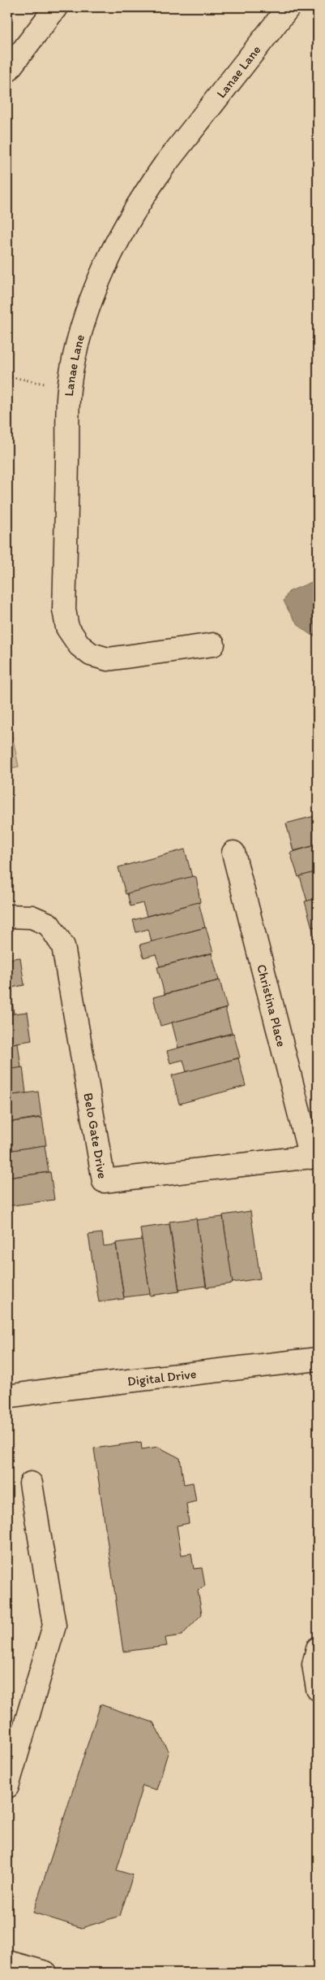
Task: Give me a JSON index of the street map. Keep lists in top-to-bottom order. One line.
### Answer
{"streets":{"street":["Lanae Lane","Christina Place","Belo Gate Drive","Digital Drive"]},"crossings":[["Christina Place","Belo Gate Drive"]]}
